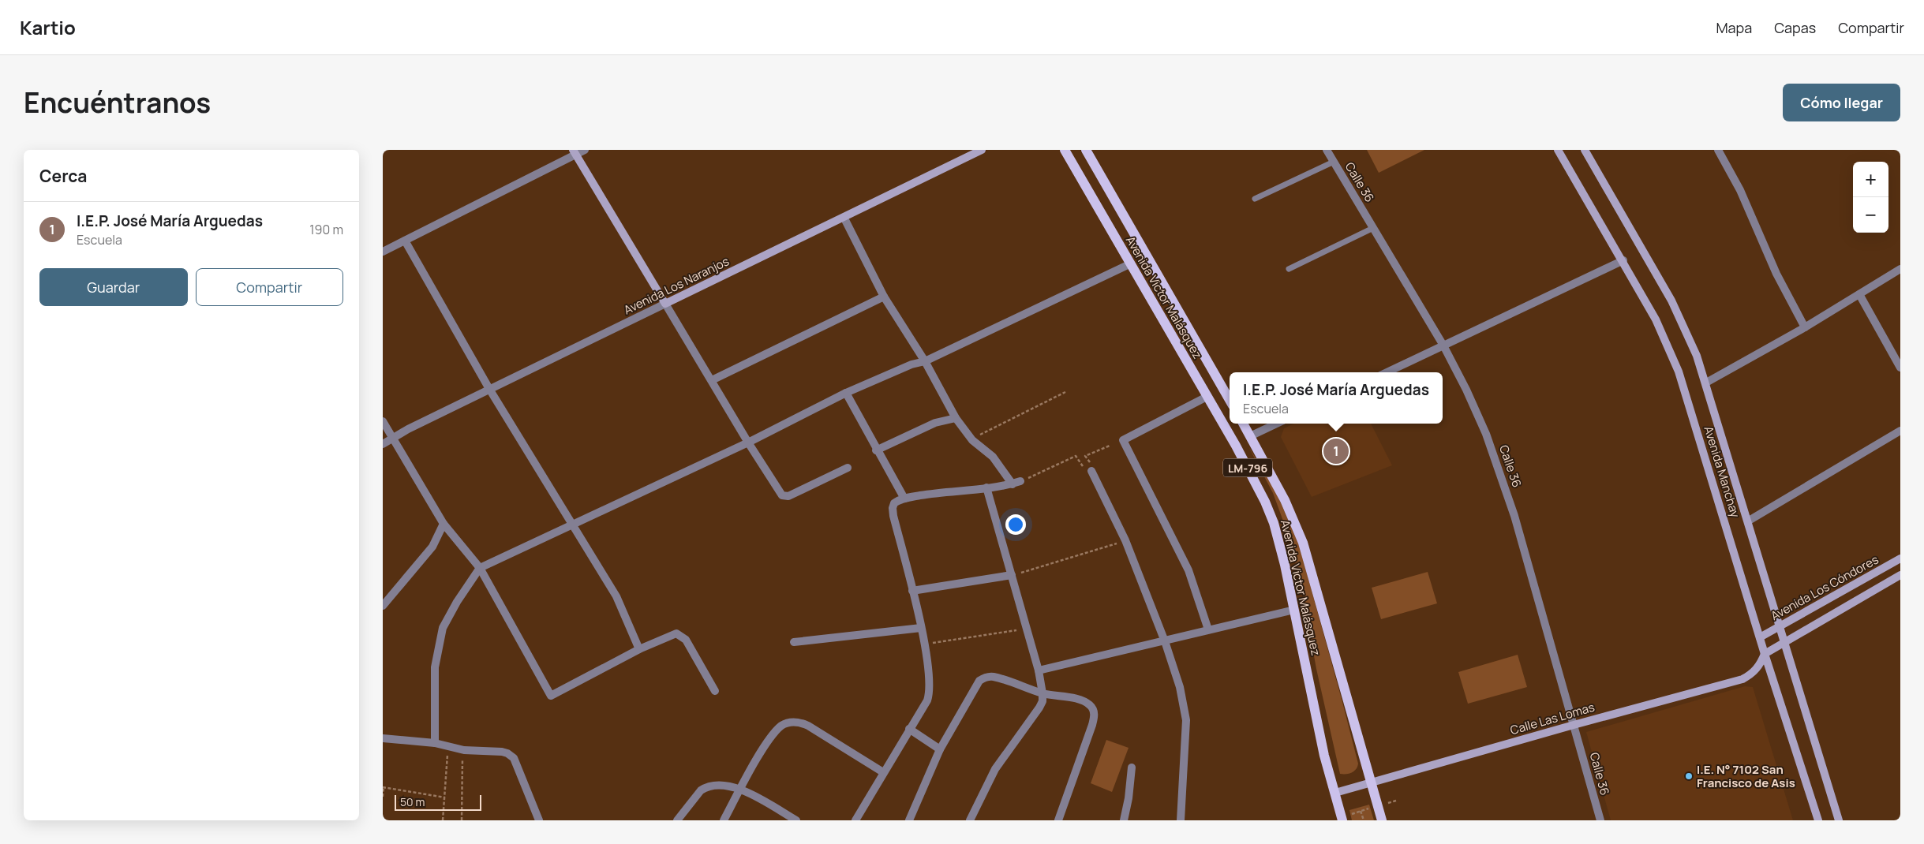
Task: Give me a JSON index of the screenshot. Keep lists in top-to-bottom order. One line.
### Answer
{"streets":{"main road":["Avenida Victor Malásquez","LM-796"],"street":["Calle 36","Avenida Los Naranjos","Avenida Manchay","Avenida Los Cóndores","Calle Las Lomas"]},"crossings":[["Calle 36","Calle Las Lomas"],["Avenida Victor Malásquez","Calle Las Lomas"],["Avenida Manchay","Avenida Los Cóndores"],["Avenida Manchay","Calle Las Lomas"]],"places":["I.E. N° 7102 San Francisco de Asis"],"scale_bar":"50 m","page":{"header":"Kartio","nav":["Mapa","Capas","Compartir"],"title":"Encuéntranos","buttons":["Cómo llegar",["Guardar","Compartir"]],"heading":"Cerca","map_buttons":["+","−"],"list":[{"mark":"1","name":"I.E.P. José María Arguedas","note":"Escuela","value":"190 m"}],"popup":["I.E.P. José María Arguedas","Escuela"],"pins":"1","scale":"50 m"}}
